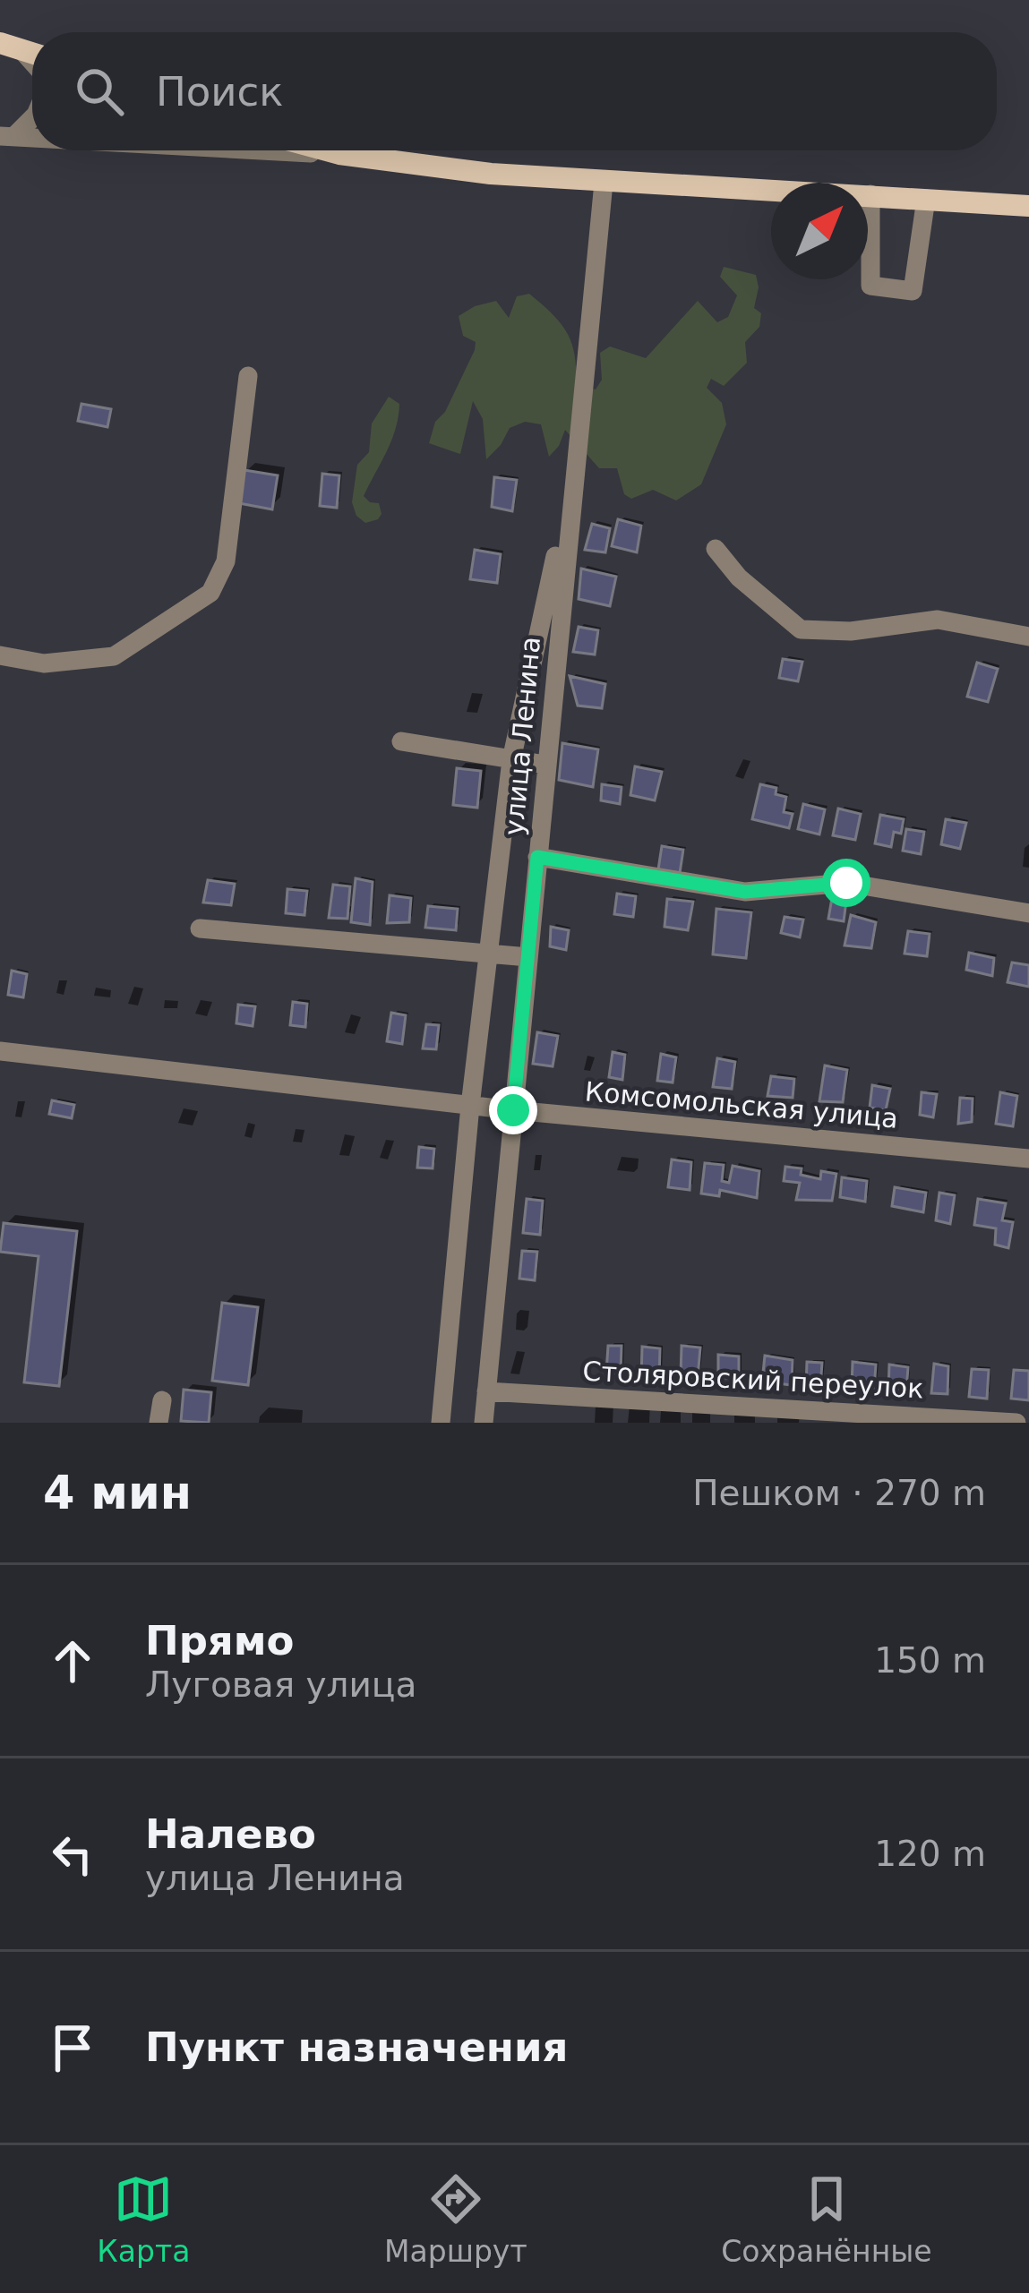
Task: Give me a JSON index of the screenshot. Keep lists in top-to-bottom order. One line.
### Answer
{"streets":{"street":["улица Ленина","Комсомольская улица","Столяровский переулок"]},"crossings":[["улица Ленина","Комсомольская улица"],["улица Ленина","Столяровский переулок"]],"north":"top right","page":{"search":"Поиск","heading":["4 мин","Пешком · 270 m"],"list":[["Прямо","Луговая улица","150 m"],["Налево","улица Ленина","120 m"],"Пункт назначения"],"nav":["Карта","Маршрут","Сохранённые"]}}
